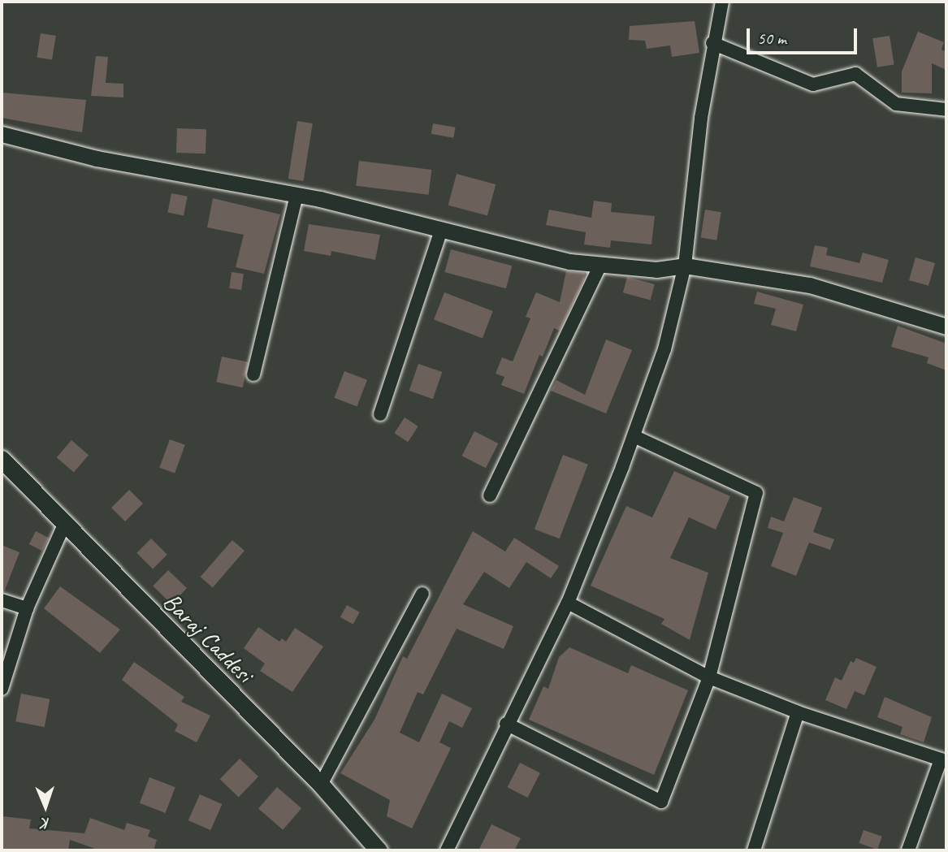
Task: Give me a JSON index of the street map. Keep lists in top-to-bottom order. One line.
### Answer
{"streets":{"main road":["Baraj Caddesi"]},"scale_bar":"50 m","north":"bottom"}
